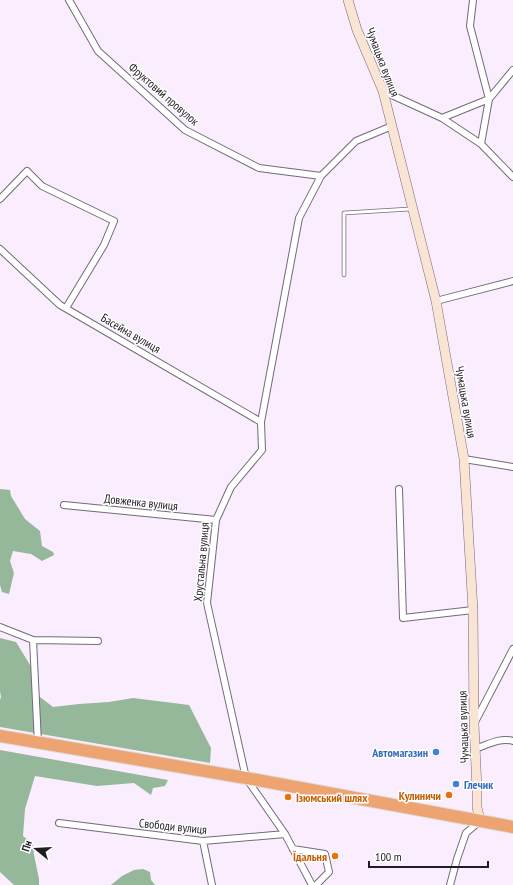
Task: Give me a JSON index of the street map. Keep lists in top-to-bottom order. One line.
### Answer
{"streets":{"street":["Чумацька вулиця","Фруктовий провулок","Басейна вулиця","Довженка вулиця","Хрустальна вулиця","Свободи вулиця"]},"crossings":[["Чумацька вулиця","Хрустальна вулиця"],["Фруктовий провулок","Хрустальна вулиця"],["Басейна вулиця","Хрустальна вулиця"],["Довженка вулиця","Хрустальна вулиця"]],"places":["Автомагазин","Глечик","Кулиничи","Ізюмський шлях","Їдальня"],"scale_bar":"100 m","north":"left"}
